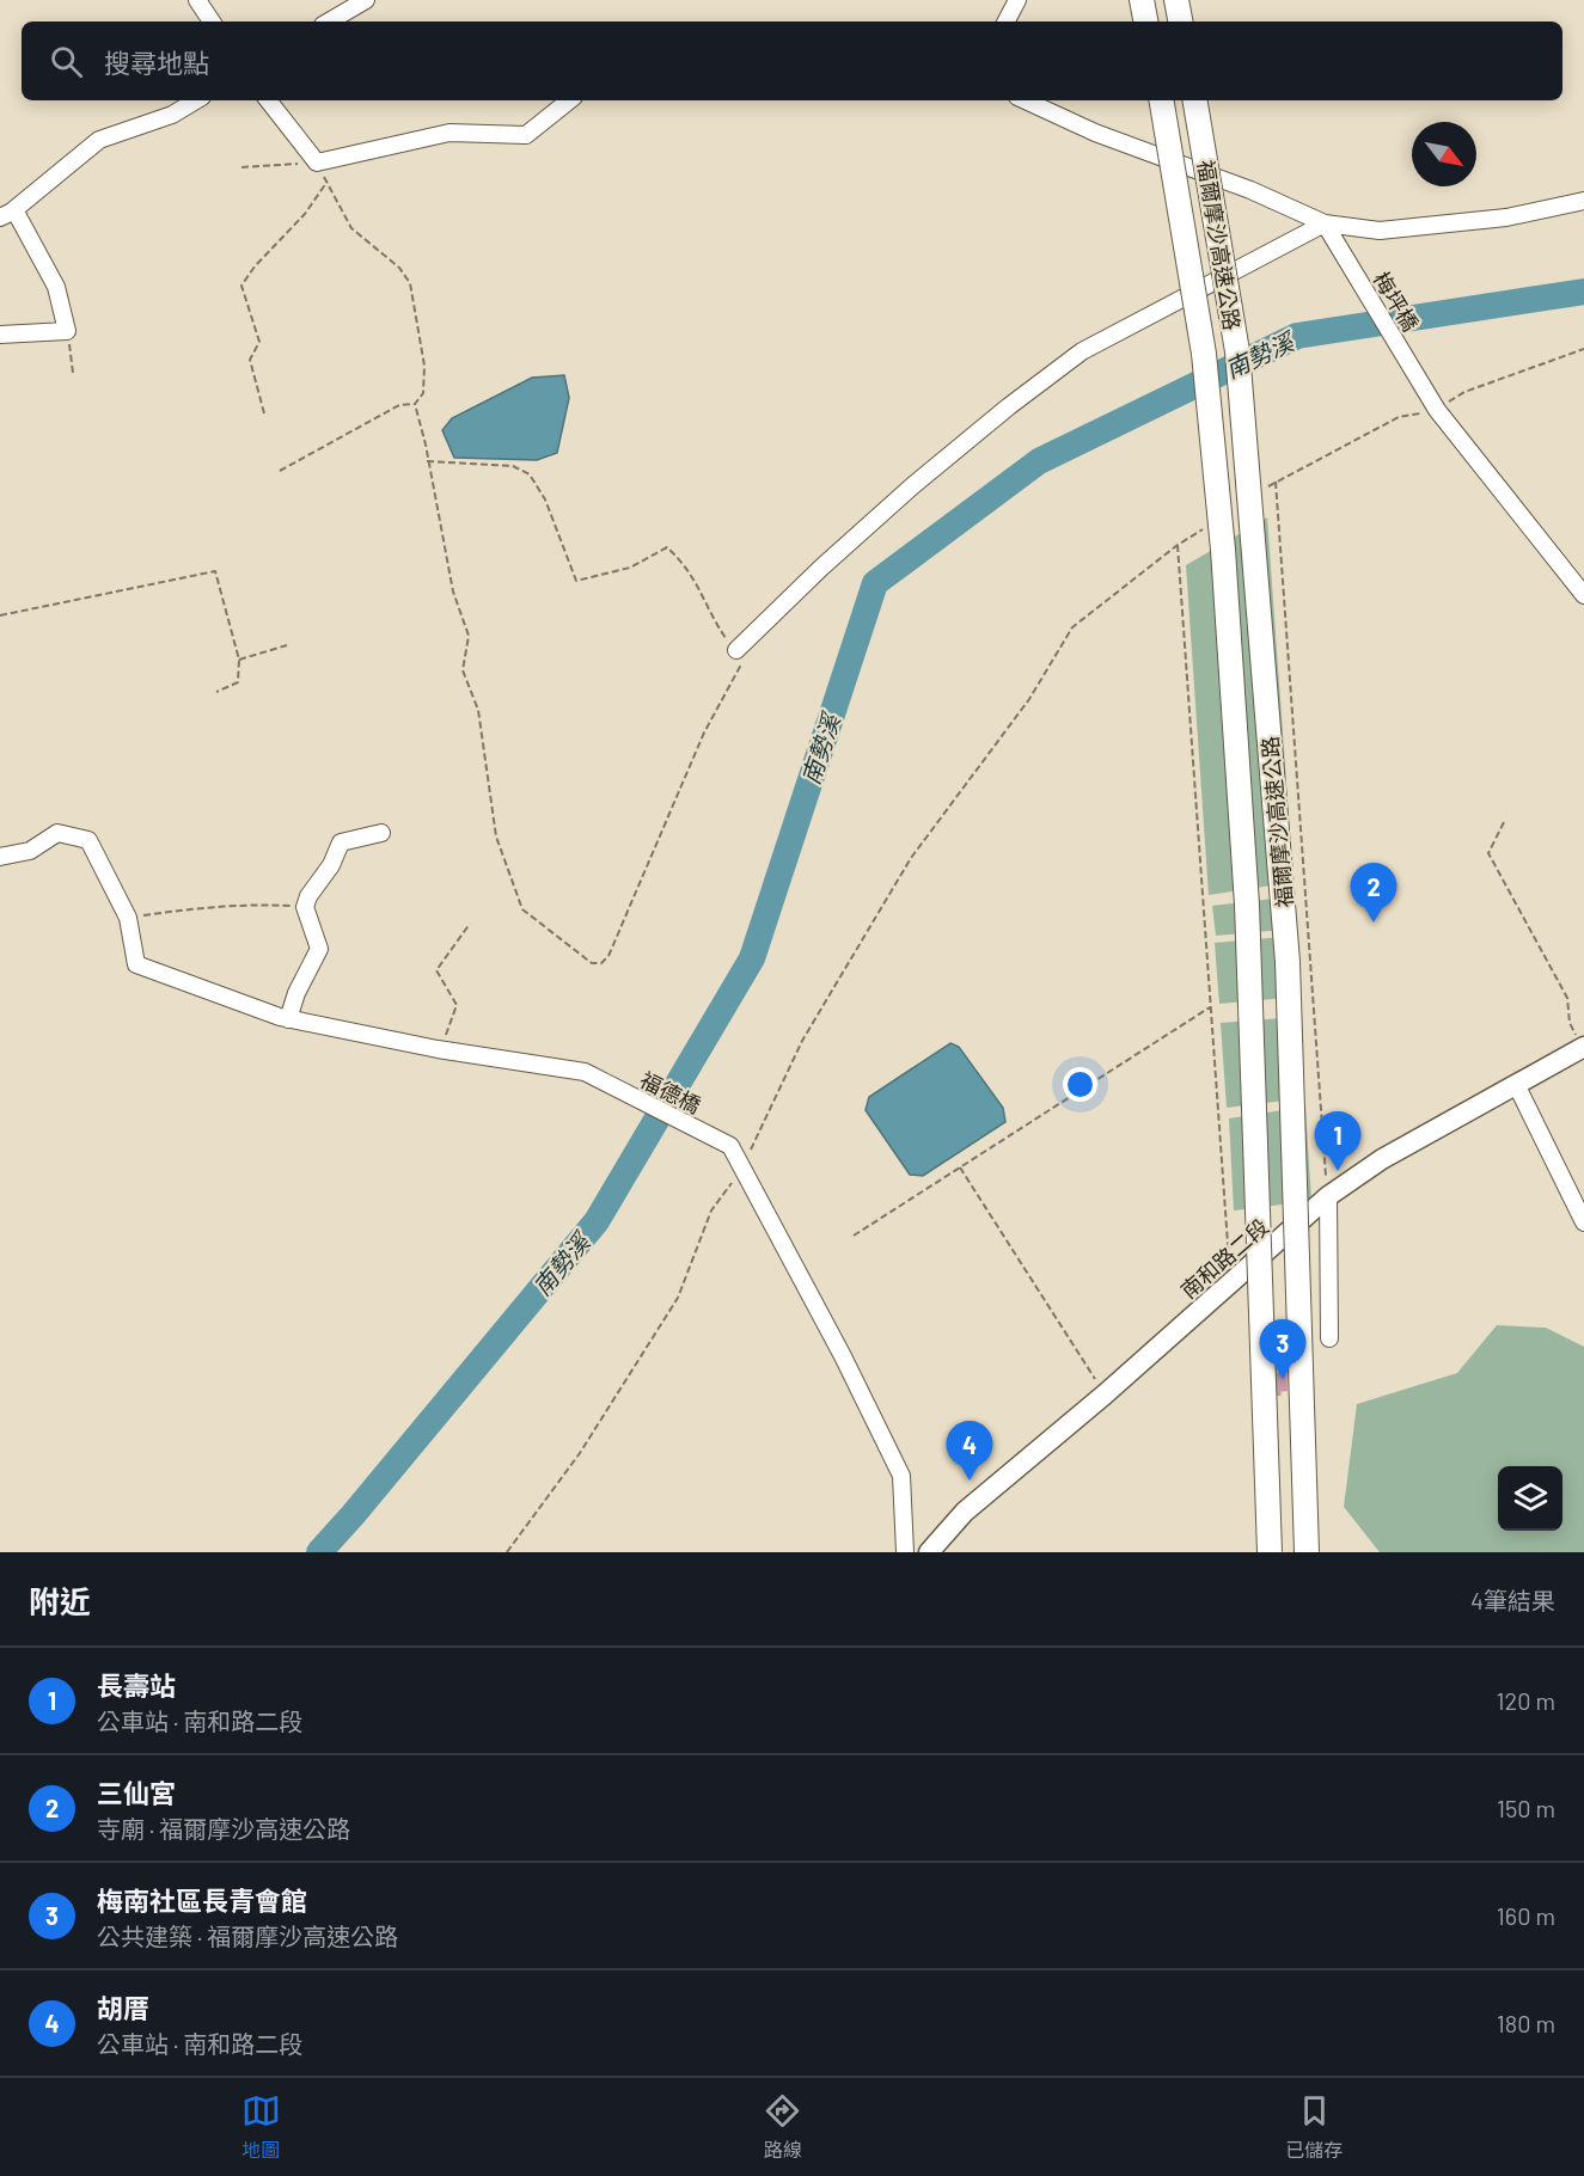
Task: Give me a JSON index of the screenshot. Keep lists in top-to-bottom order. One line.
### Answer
{"streets":{"highway":["福爾摩沙高速公路"],"main road":["南和路二段"],"street":["梅坪橋","福德橋"]},"water":["南勢溪"],"north":"bottom right","page":{"search":"搜尋地點","pins":["2","1","3","4"],"heading":["附近","4筆結果"],"list":[{"mark":"1","name":"長壽站","note":"公車站 · 南和路二段","value":"120 m"},{"mark":"2","name":"三仙宮","note":"寺廟 · 福爾摩沙高速公路","value":"150 m"},{"mark":"3","name":"梅南社區長青會館","note":"公共建築 · 福爾摩沙高速公路","value":"160 m"},{"mark":"4","name":"胡厝","note":"公車站 · 南和路二段","value":"180 m"}],"nav":["地圖","路線","已儲存"]}}
